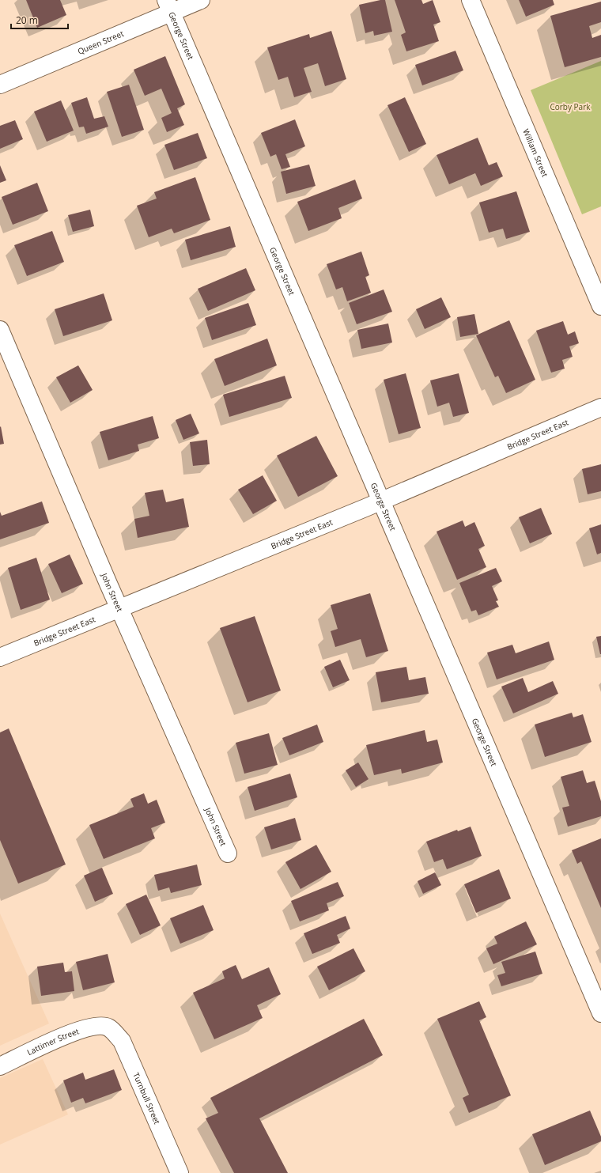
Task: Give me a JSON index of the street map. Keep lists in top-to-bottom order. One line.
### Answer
{"streets":{"street":["George Street","Queen Street","William Street","Bridge Street East","John Street","Lattimer Street","Turnbull Street"]},"crossings":[["George Street","Queen Street"],["George Street","Bridge Street East"],["Bridge Street East","John Street"],["Lattimer Street","Turnbull Street"]],"parks":["Corby Park"],"scale_bar":"20 m"}
